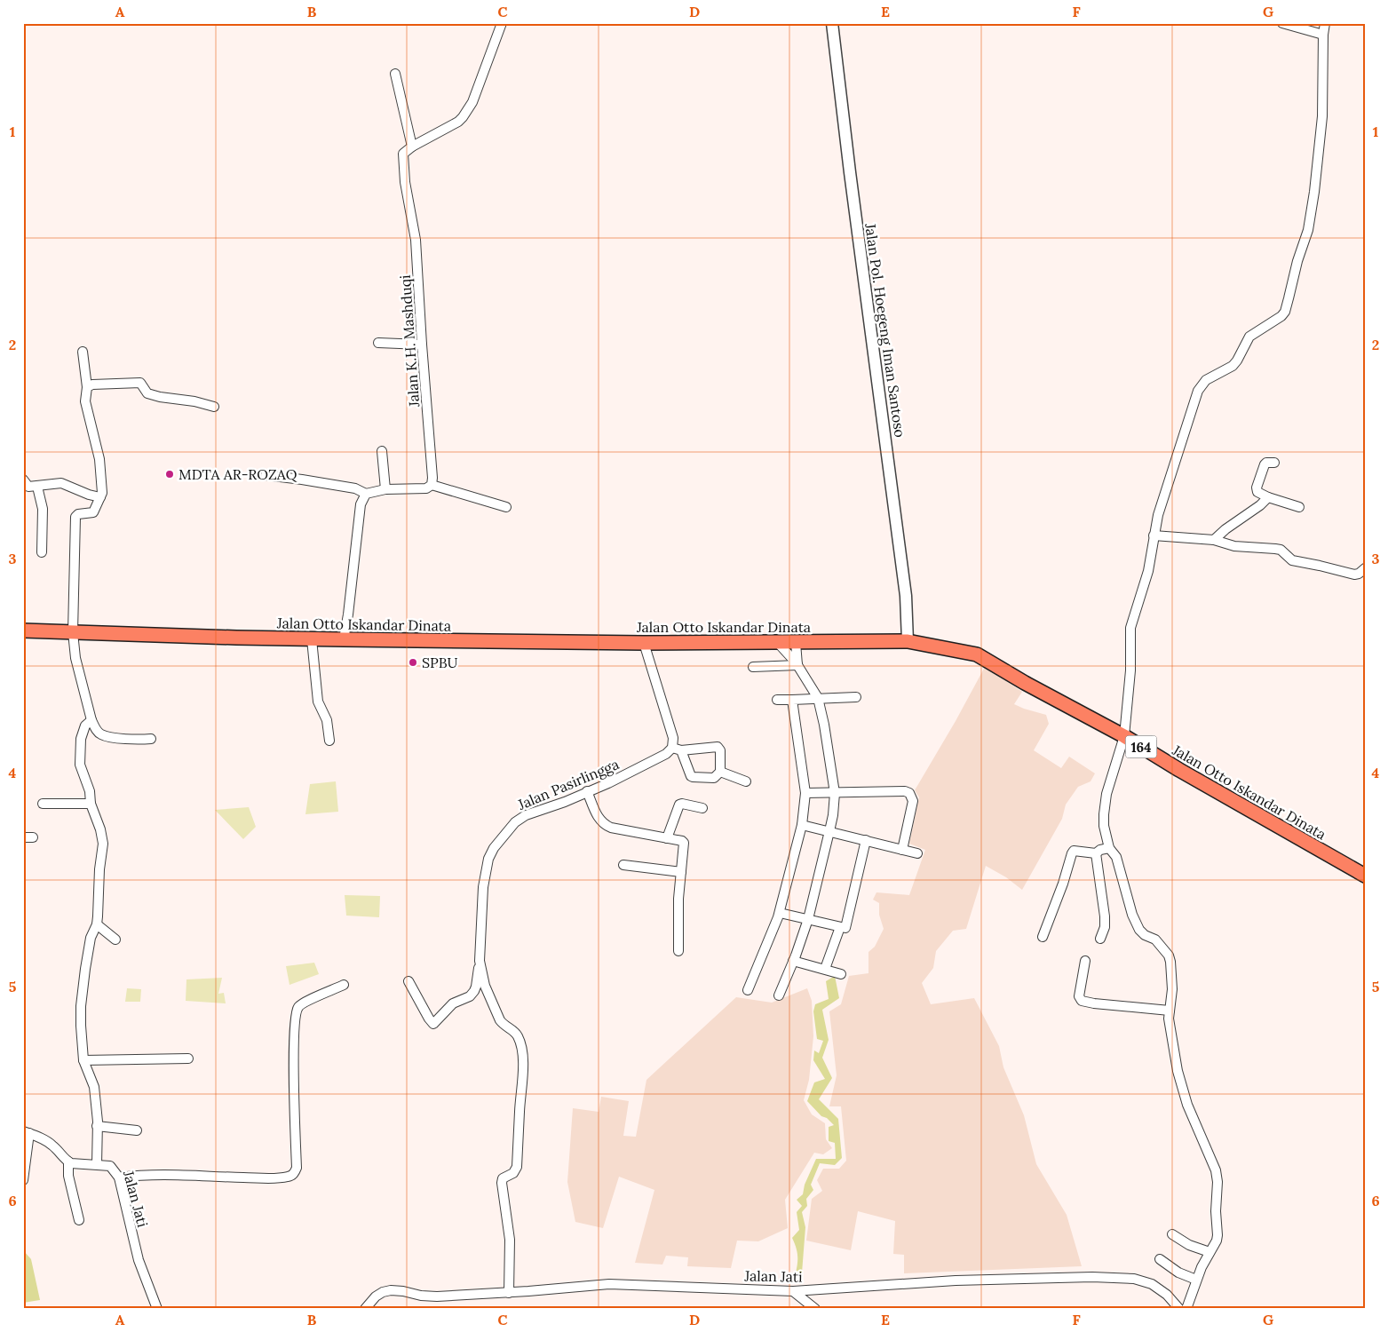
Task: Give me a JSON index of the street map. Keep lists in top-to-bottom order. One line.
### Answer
{"streets":{"main road":["Jalan Otto Iskandar Dinata","164"],"street":["Jalan Pol. Hoegeng Iman Santoso","Jalan K.H. Mashduqi","Jalan Pasirlingga","Jalan Jati"]},"crossings":[["Jalan Pol. Hoegeng Iman Santoso","Jalan Otto Iskandar Dinata"],["Jalan Pasirlingga","Jalan Jati"]],"places":["MDTA AR-ROZAQ","SPBU"],"grid":{"columns":["A","B","C","D","E","F","G"],"rows":["1","2","3","4","5","6"]}}
